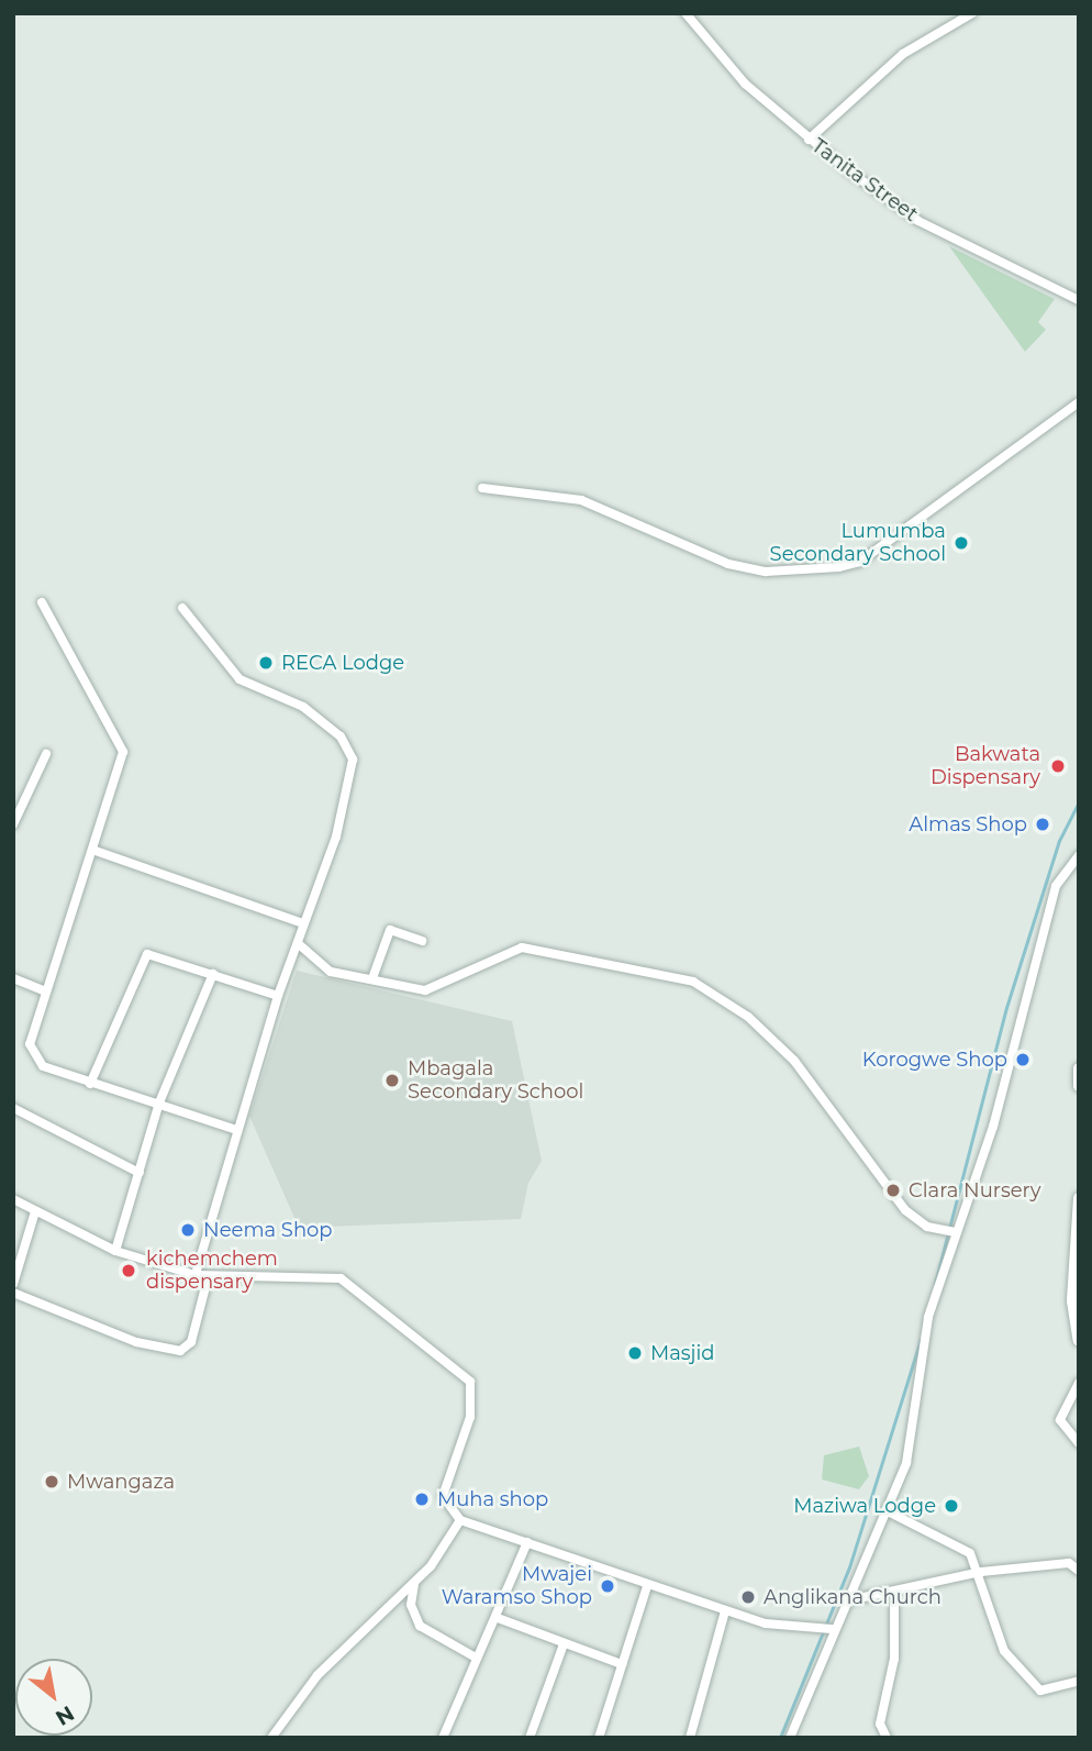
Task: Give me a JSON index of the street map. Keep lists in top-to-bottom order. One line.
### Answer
{"streets":{"street":["Tanita Street"]},"places":["Lumumba Secondary School","RECA Lodge","Bakwata Dispensary","Almas Shop","Korogwe Shop","Mbagala Secondary School","Clara Nursery","Neema Shop","kichemchem dispensary","Masjid","Mwangaza","Muha shop","Maziwa Lodge","Mwajei Waramso Shop","Anglikana Church"],"north":"bottom right"}
